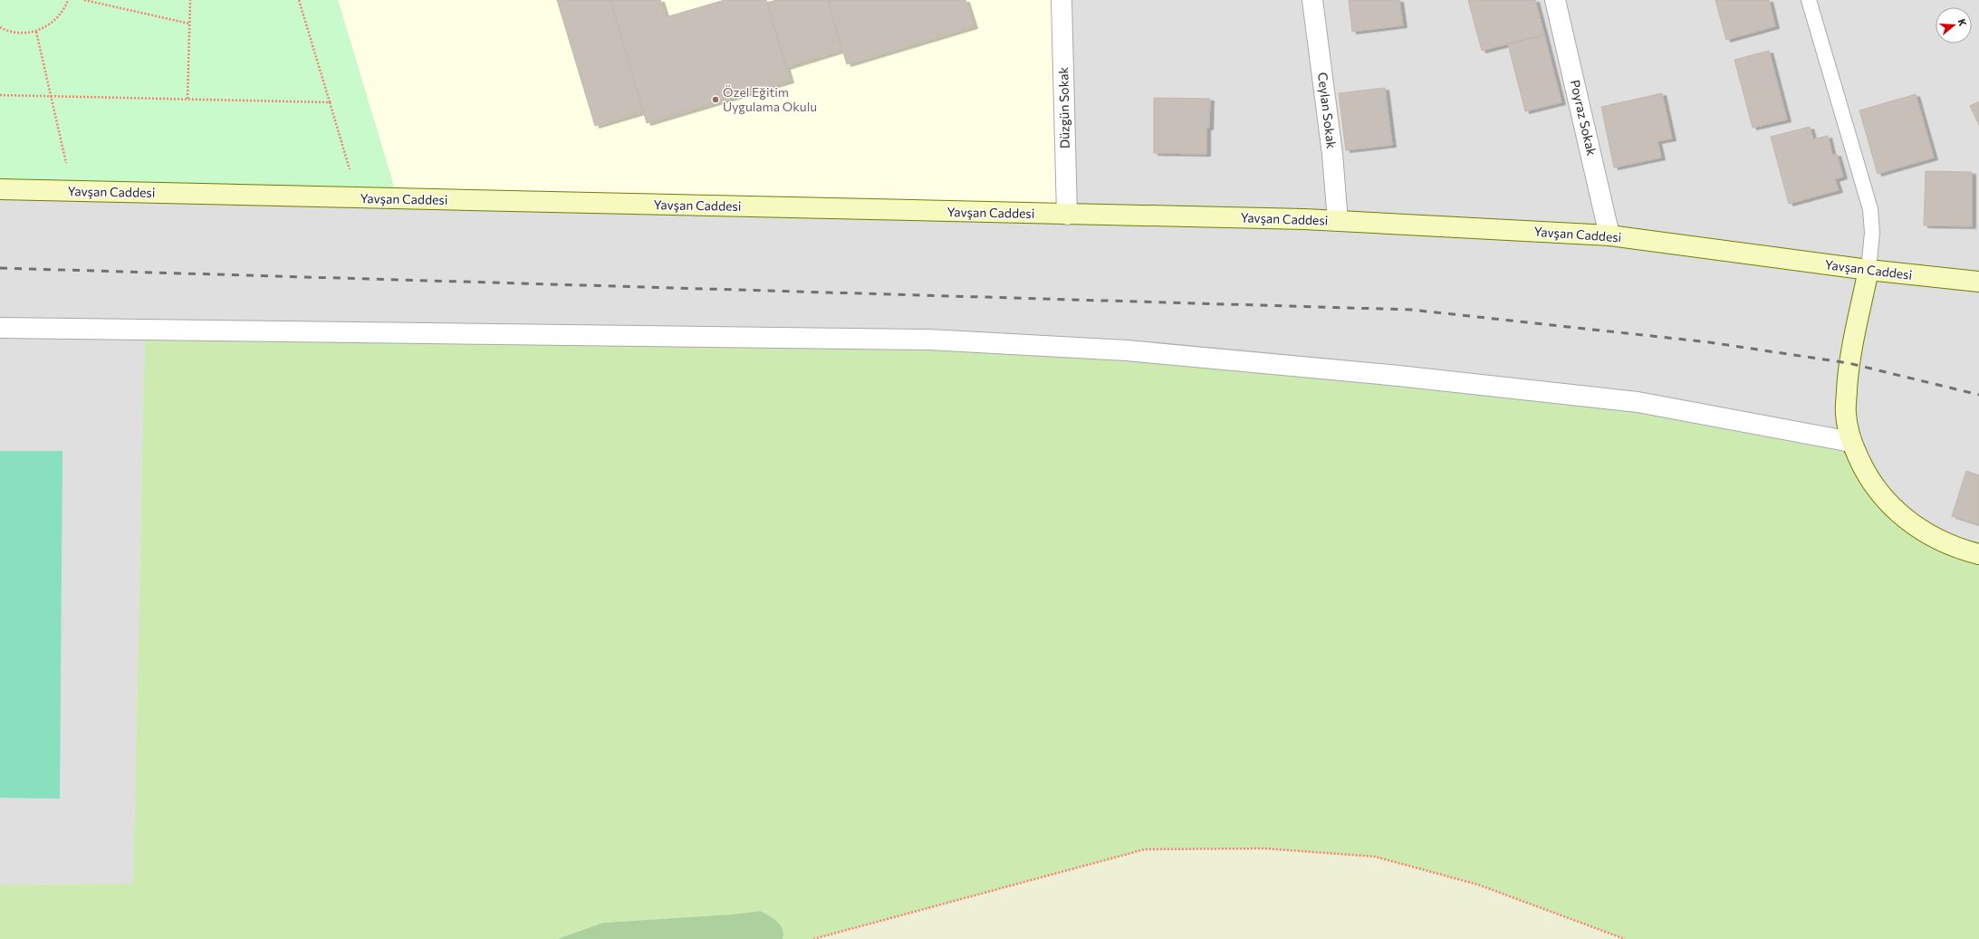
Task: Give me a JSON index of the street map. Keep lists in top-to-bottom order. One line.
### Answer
{"streets":{"street":["Düzgün Sokak","Ceylan Sokak","Poyraz Sokak","Yavşan Caddesi"]},"crossings":[["Düzgün Sokak","Yavşan Caddesi"],["Ceylan Sokak","Yavşan Caddesi"],["Poyraz Sokak","Yavşan Caddesi"]],"places":["Özel Eğitim Uygulama Okulu"],"north":"right"}
